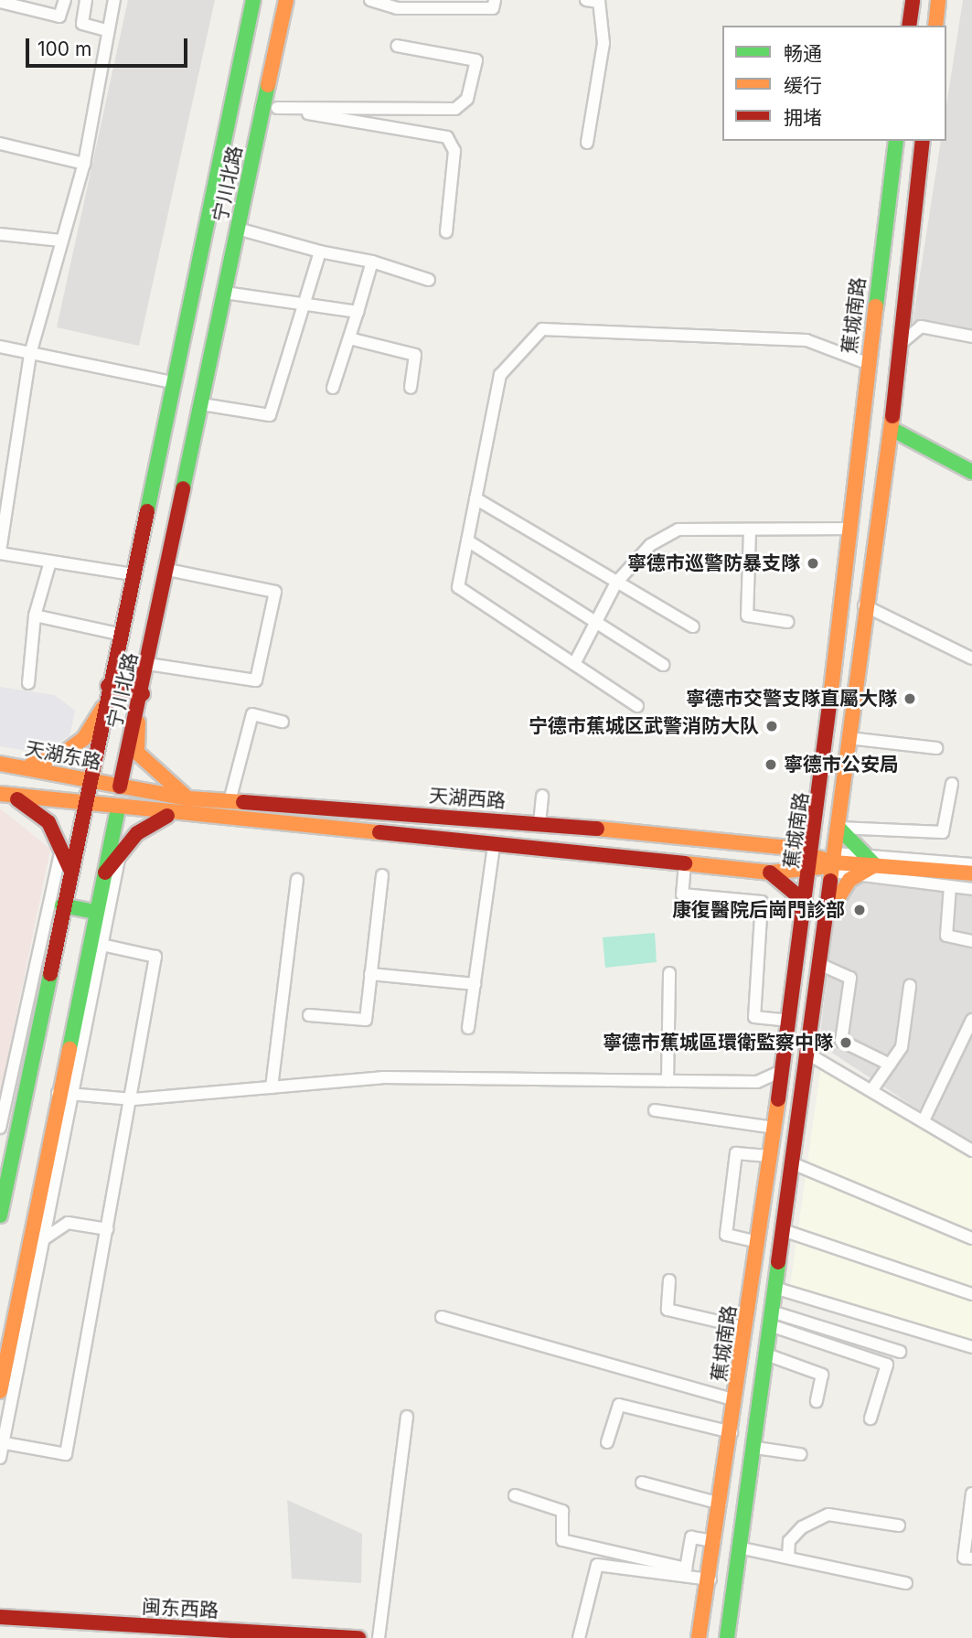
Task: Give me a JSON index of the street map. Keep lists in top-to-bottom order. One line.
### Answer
{"streets":{"main road":["宁川北路","蕉城南路","天湖东路","天湖西路","闽东西路"]},"crossings":[["宁川北路","天湖东路"],["宁川北路","天湖西路"],["蕉城南路","天湖西路"],["天湖东路","天湖西路"]],"places":["寧德市巡警防暴支隊","寧德市交警支隊直屬大隊","宁德市蕉城区武警消防大队","寧德市公安局","康復醫院后崗門診部","寧德市蕉城區環衛監察中隊"],"legend":["畅通","缓行","拥堵"],"scale_bar":"100 m"}
